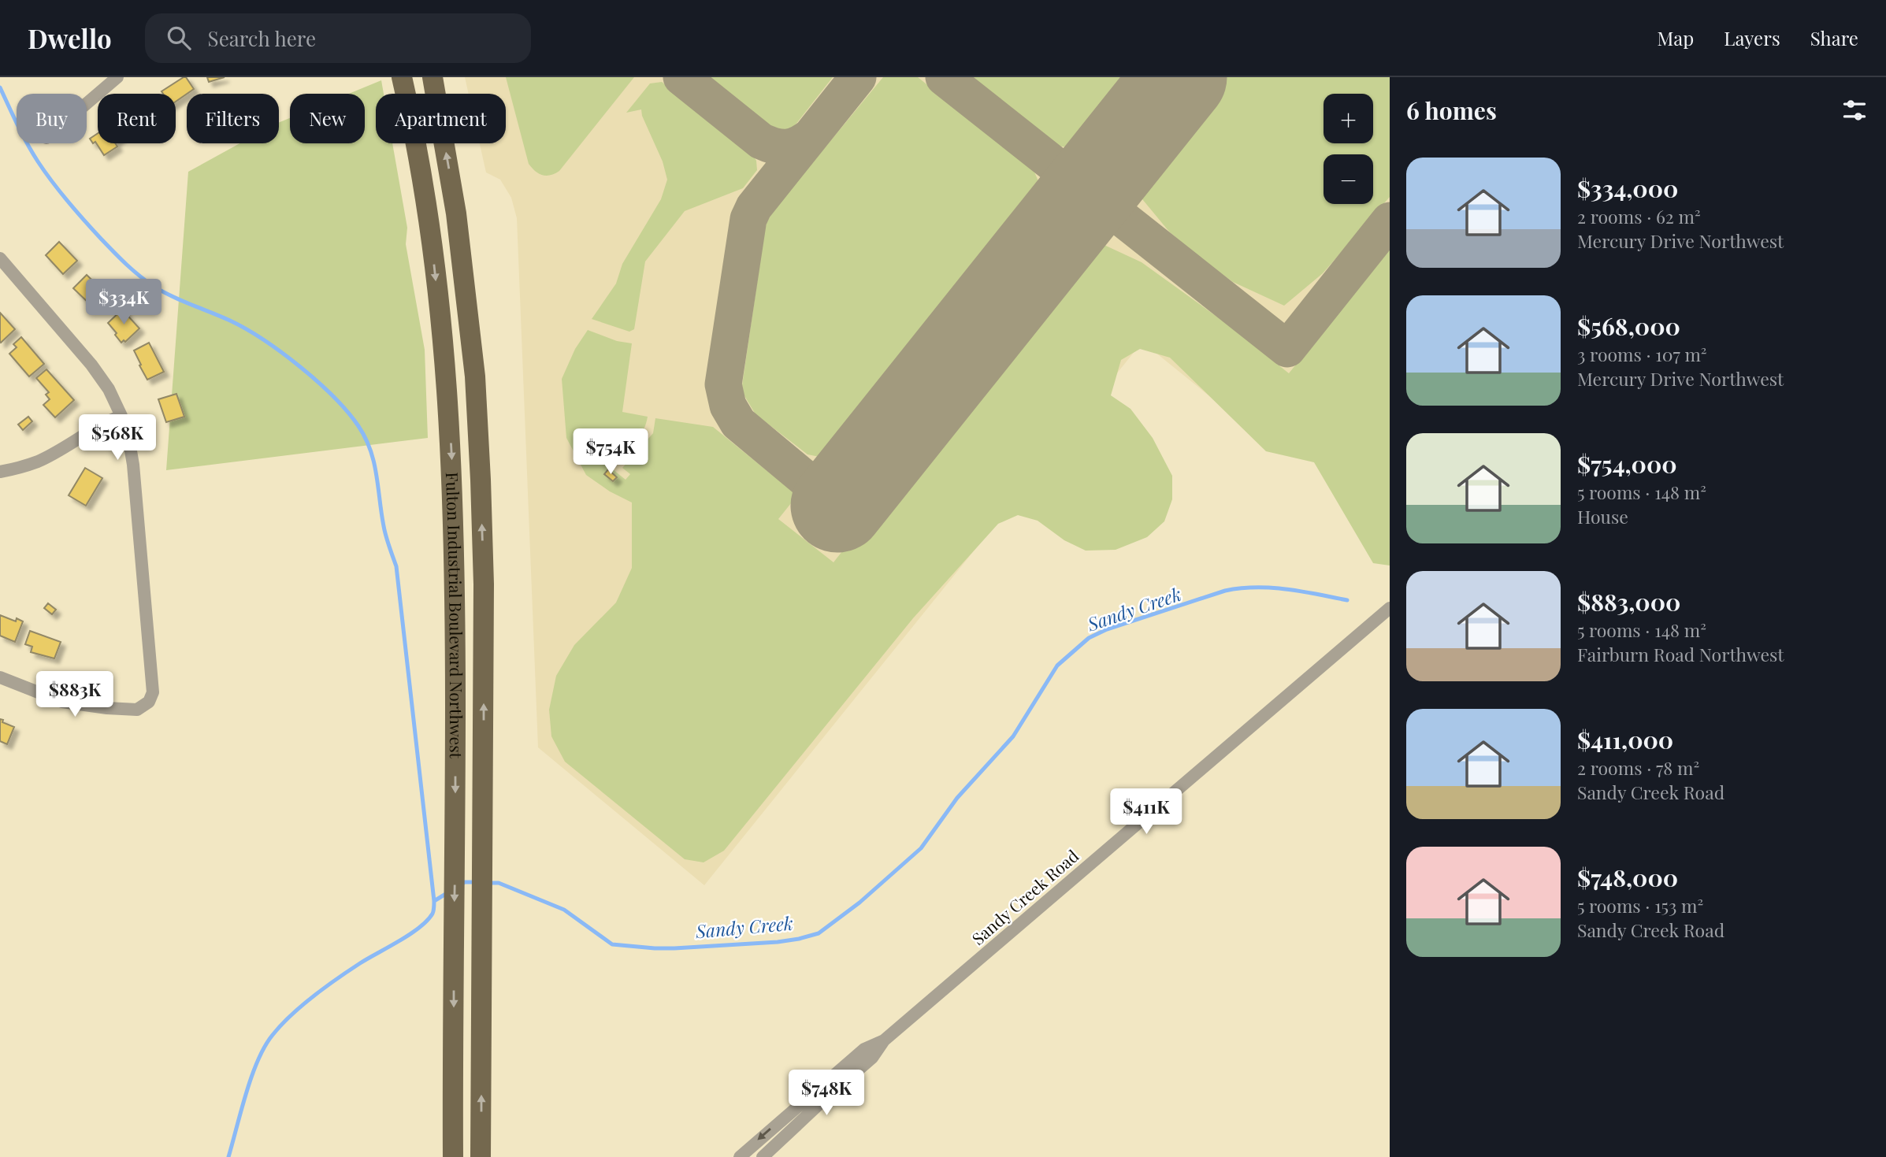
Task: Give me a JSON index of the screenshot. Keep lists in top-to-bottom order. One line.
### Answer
{"streets":{"main road":["Fulton Industrial Boulevard Northwest"],"street":["Sandy Creek Road"]},"water":["Sandy Creek"],"page":{"header":"Dwello","search":"Search here","nav":["Map","Layers","Share"],"heading":"6 homes","map_buttons":["+","−"],"chip":["Buy","Rent","Filters","New","Apartment"],"list":[{"name":"$334,000","note":"2 rooms · 62 m² · Mercury Drive Northwest"},{"name":"$568,000","note":"3 rooms · 107 m² · Mercury Drive Northwest"},{"name":"$754,000","note":"5 rooms · 148 m² · House"},{"name":"$883,000","note":"5 rooms · 148 m² · Fairburn Road Northwest"},{"name":"$411,000","note":"2 rooms · 78 m² · Sandy Creek Road"},{"name":"$748,000","note":"5 rooms · 153 m² · Sandy Creek Road"}],"price":["$334K","$568K","$754K","$883K","$411K","$748K"]}}
